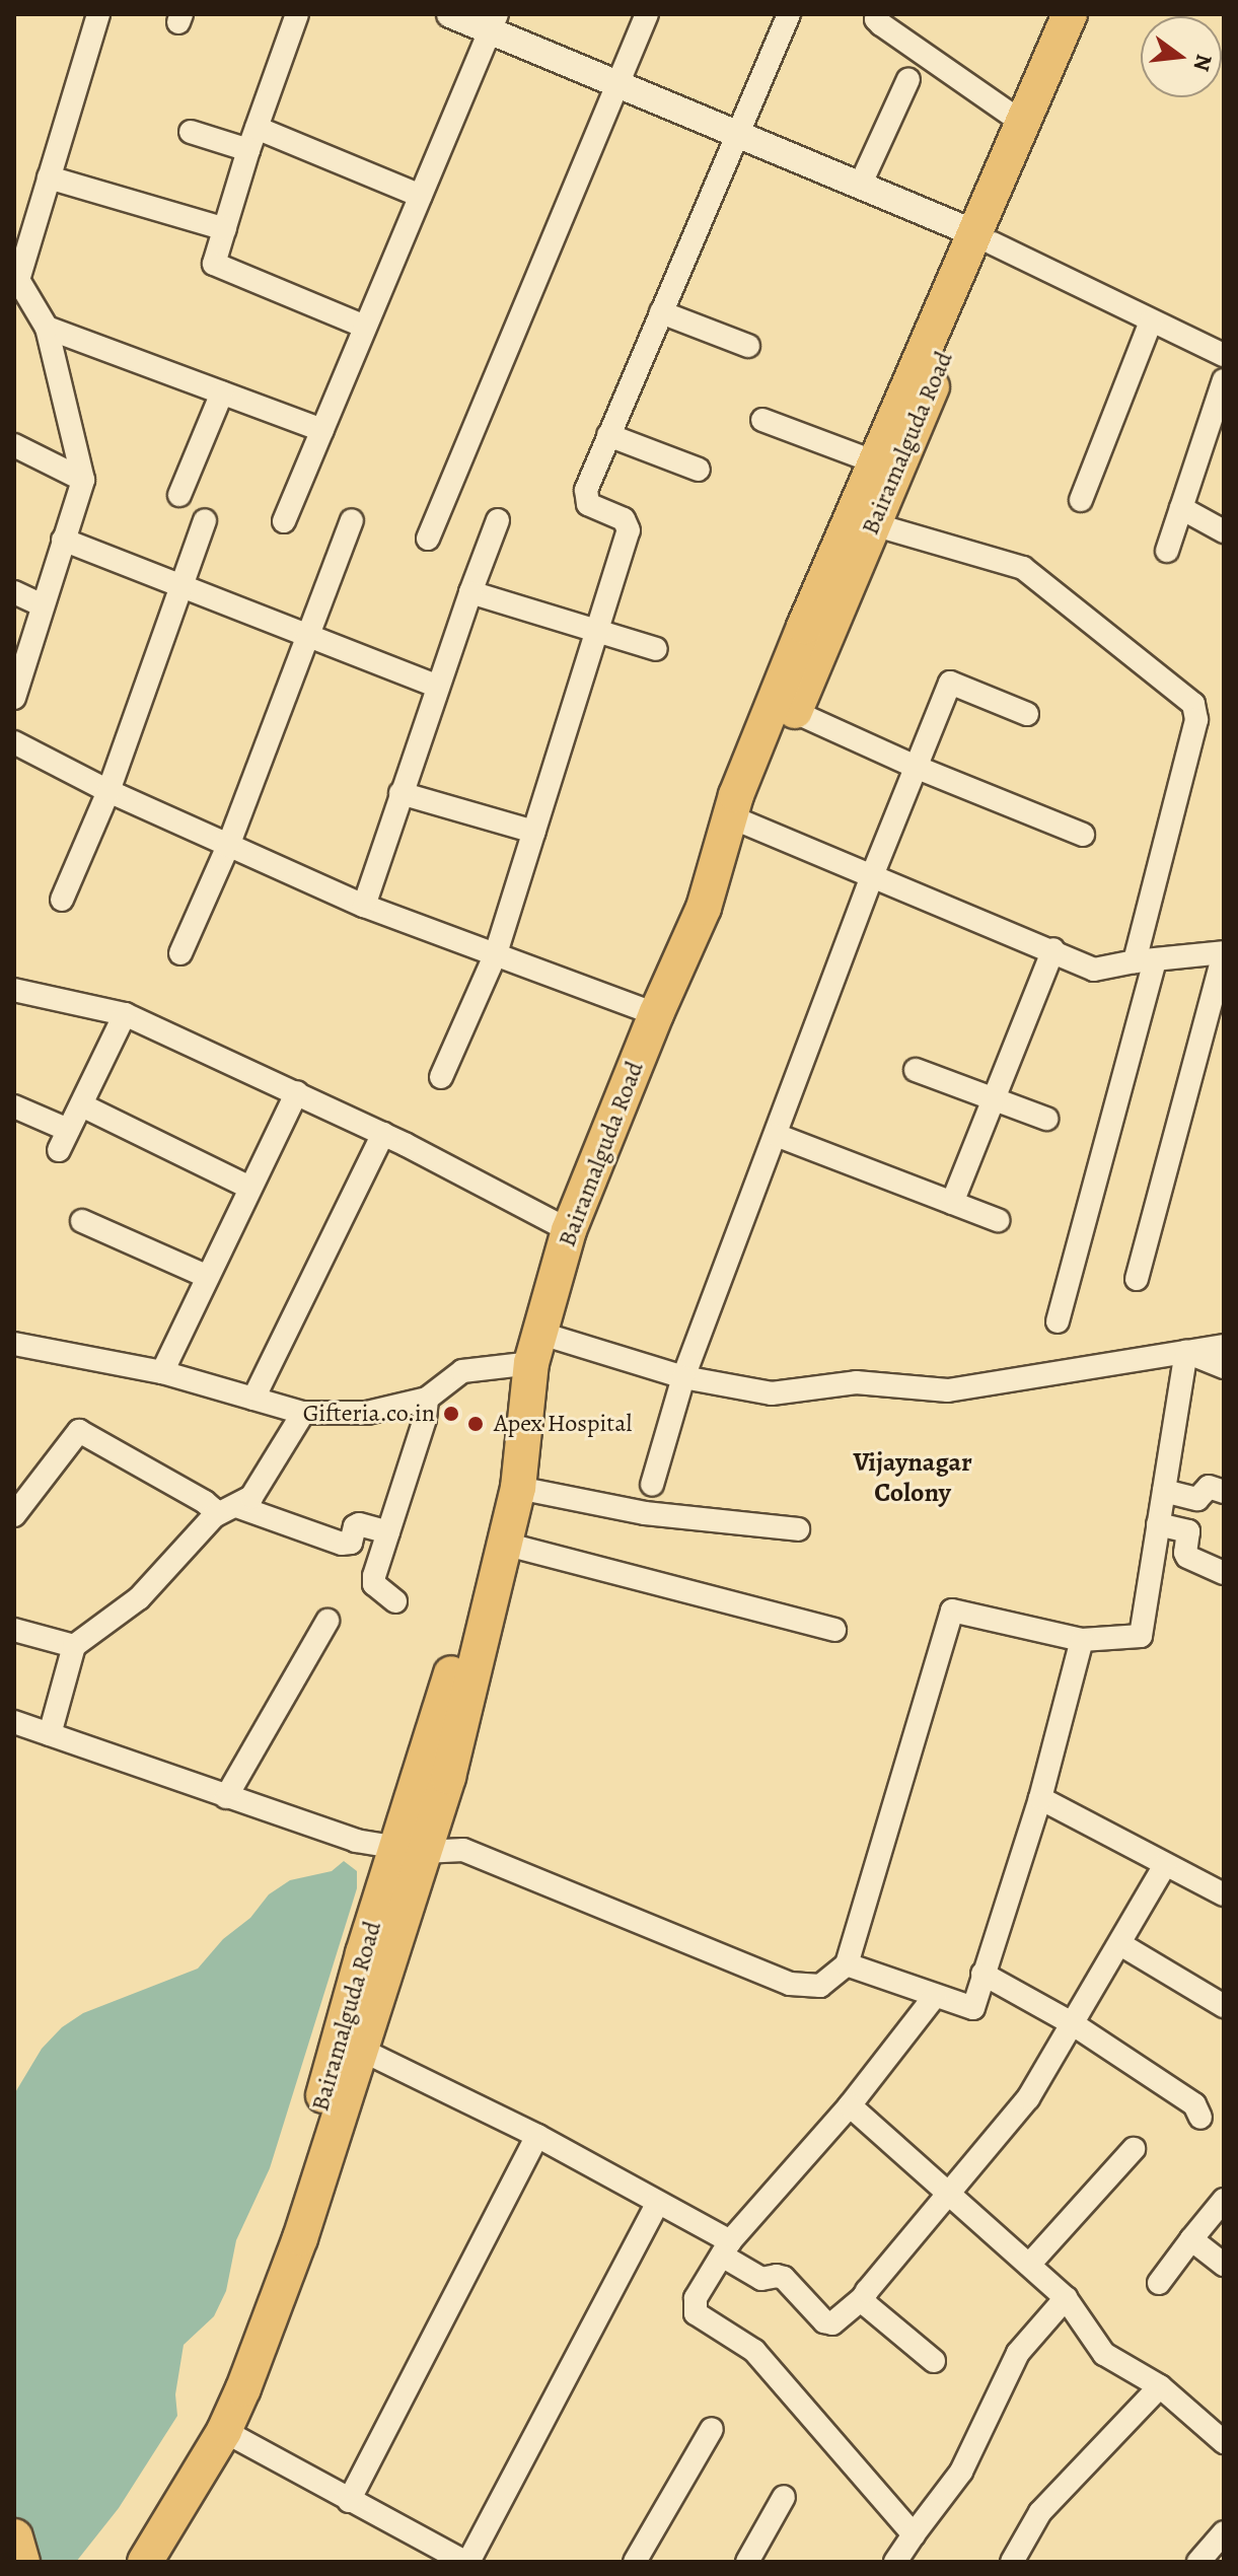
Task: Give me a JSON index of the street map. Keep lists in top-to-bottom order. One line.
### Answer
{"streets":{"main road":["Bairamalguda Road"]},"districts":["Vijaynagar Colony"],"places":["Gifteria.co.in","Apex Hospital"],"north":"right"}
